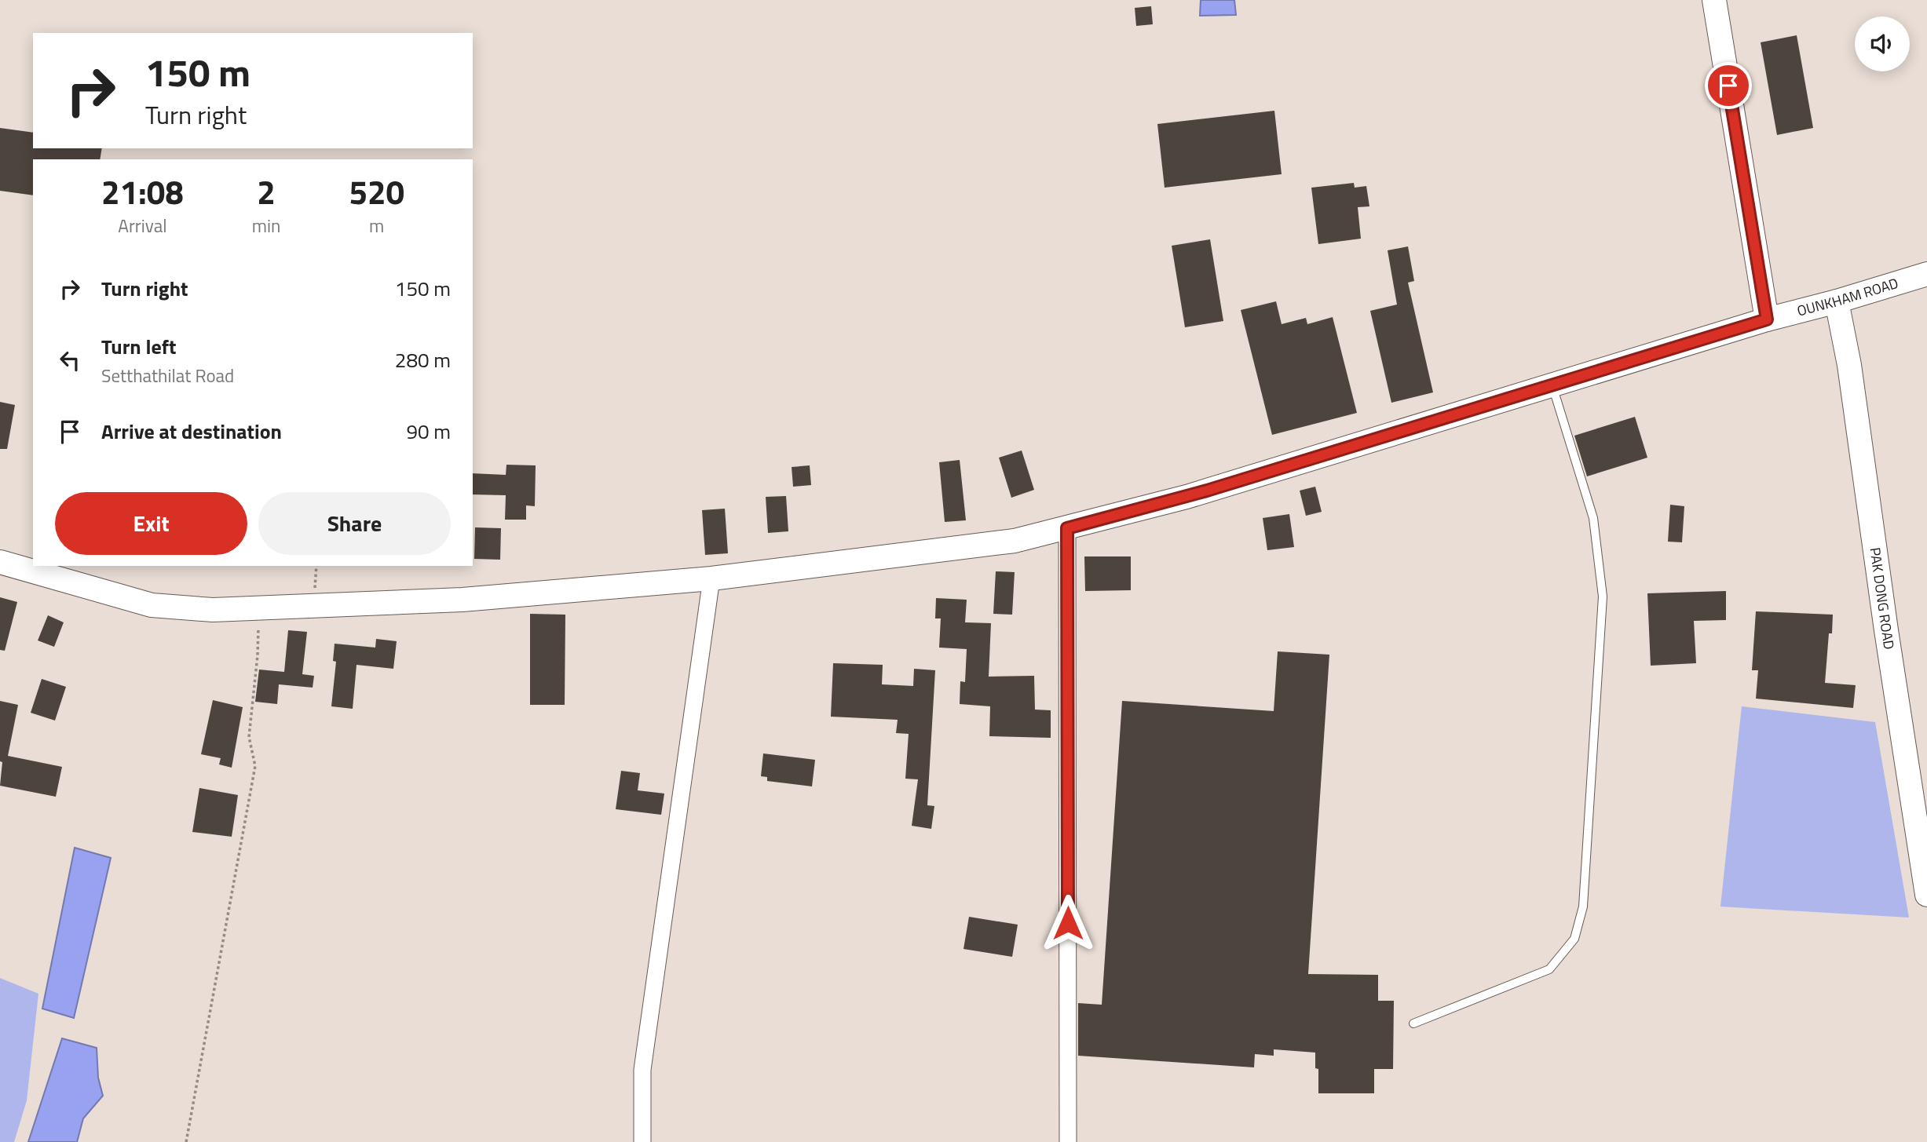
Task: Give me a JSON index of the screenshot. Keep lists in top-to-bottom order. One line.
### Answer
{"streets":{"street":["OUNKHAM ROAD","PAK DONG ROAD"]},"crossings":[["OUNKHAM ROAD","PAK DONG ROAD"]],"page":{"turn":["150 m","Turn right"],"eta":["21:08","Arrival","2","min","520","m"],"list":[{"name":"Turn right","value":"150 m"},{"name":"Turn left","note":"Setthathilat Road","value":"280 m"},{"name":"Arrive at destination","value":"90 m"}],"buttons":["Exit","Share"]}}
